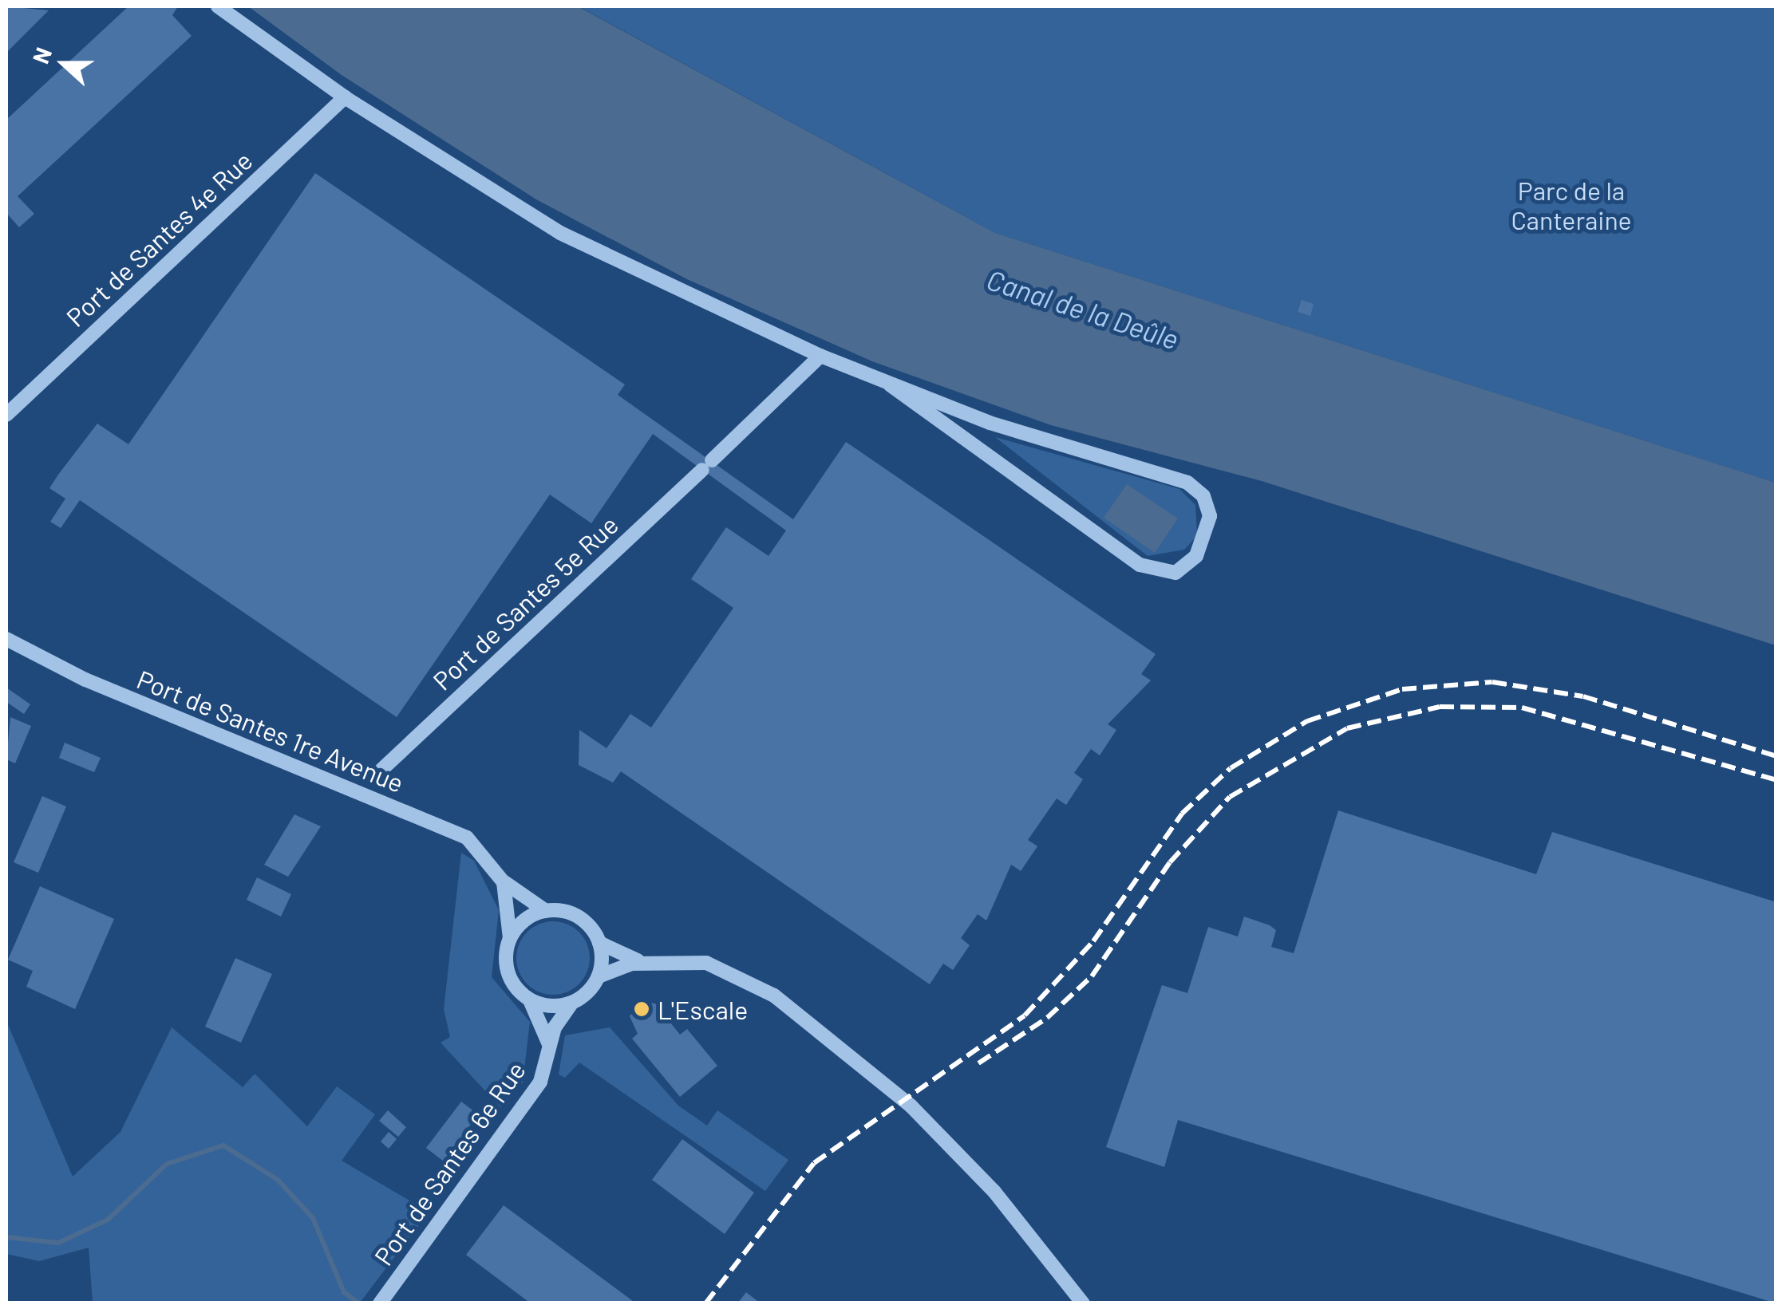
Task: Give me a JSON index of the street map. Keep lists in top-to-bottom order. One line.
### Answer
{"streets":{"street":["Port de Santes 4e Rue","Port de Santes 5e Rue","Port de Santes 1re Avenue","Port de Santes 6e Rue"]},"crossings":[["Port de Santes 1re Avenue","Port de Santes 6e Rue"]],"water":["Canal de la Deûle"],"parks":["Parc de la Canteraine"],"places":["L'Escale"],"north":"left"}
